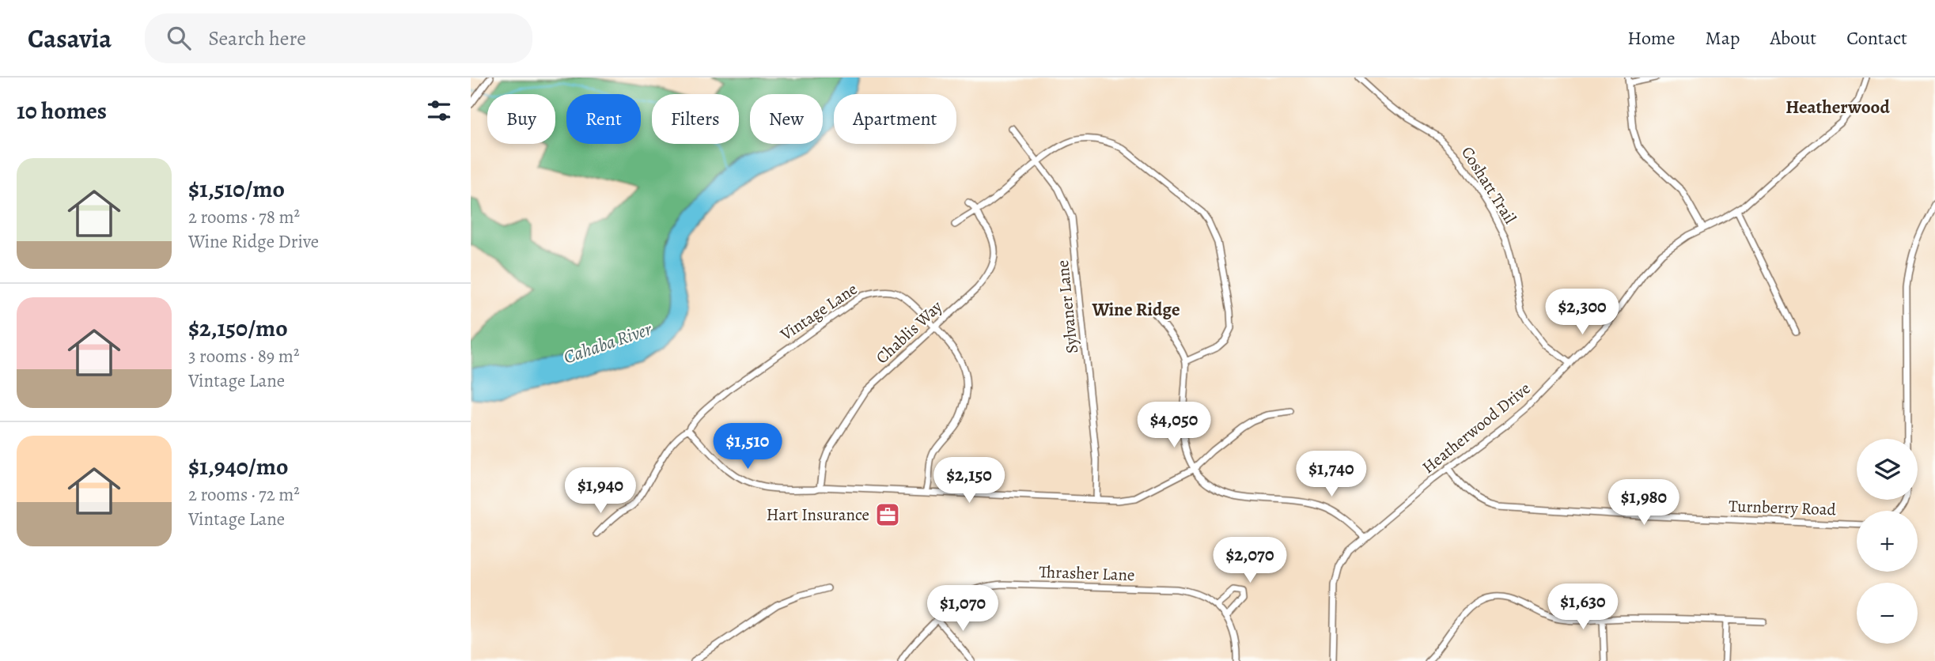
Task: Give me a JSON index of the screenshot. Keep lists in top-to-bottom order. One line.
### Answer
{"streets":{"street":["Coshatt Trail","Sylvaner Lane","Vintage Lane","Chablis Way","Heatherwood Drive","Turnberry Road","Thrasher Lane"]},"crossings":[["Coshatt Trail","Heatherwood Drive"],["Vintage Lane","Chablis Way"],["Heatherwood Drive","Turnberry Road"]],"districts":["Heatherwood","Wine Ridge"],"water":["Cahaba River"],"places":{"office":["Hart Insurance"]},"page":{"header":"Casavia","search":"Search here","nav":["Home","Map","About","Contact"],"heading":"10 homes","chip":["Buy","Rent","Filters","New","Apartment"],"list":[{"name":"$1,510/mo","note":"2 rooms · 78 m² · Wine Ridge Drive"},{"name":"$2,150/mo","note":"3 rooms · 89 m² · Vintage Lane"},{"name":"$1,940/mo","note":"2 rooms · 72 m² · Vintage Lane"}],"price":["$2,300","$4,050","$1,510","$1,740","$2,150","$1,940","$1,980","$2,070","$1,630","$1,070"],"map_buttons":["+","−"]}}
